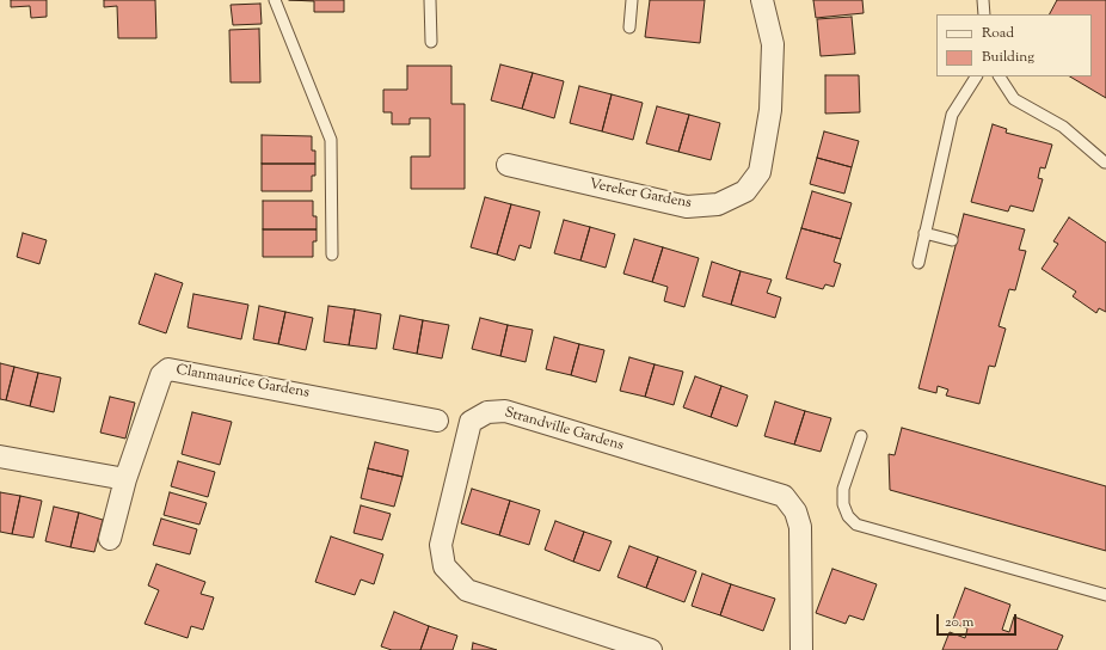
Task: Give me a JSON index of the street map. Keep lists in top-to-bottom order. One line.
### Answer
{"streets":{"street":["Vereker Gardens","Clanmaurice Gardens","Strandville Gardens"]},"legend":["Road","Building"],"scale_bar":"20 m"}
